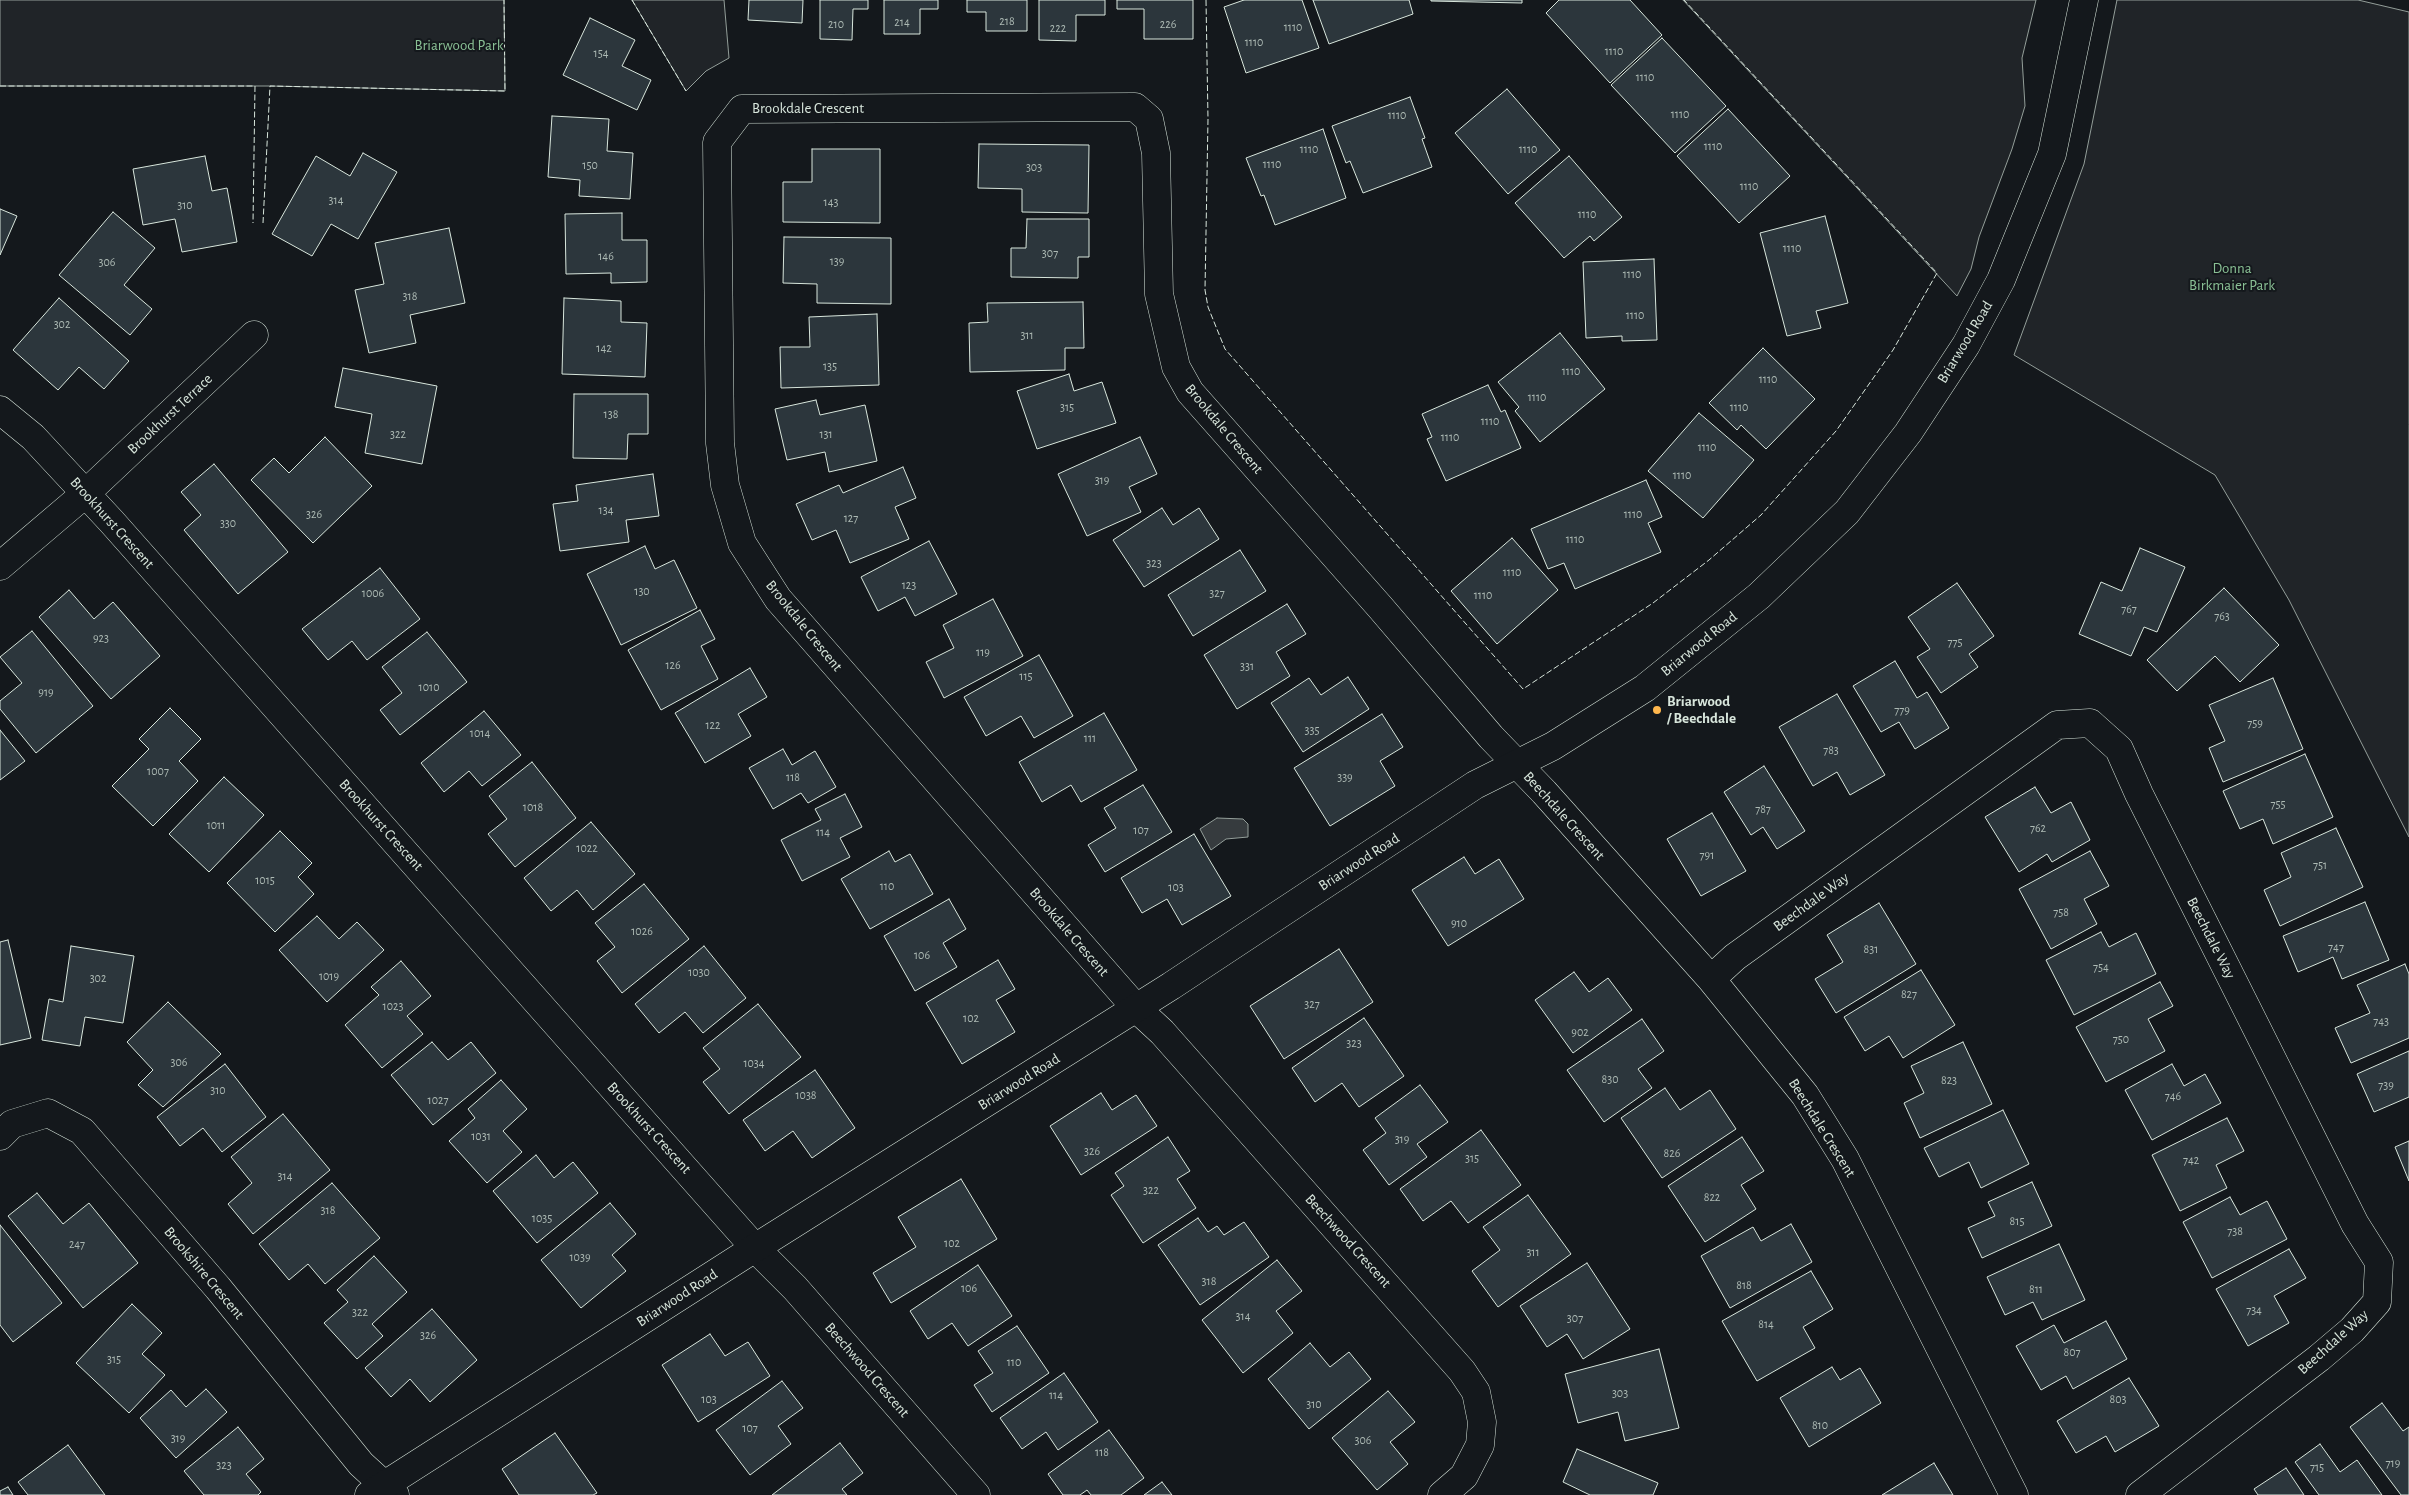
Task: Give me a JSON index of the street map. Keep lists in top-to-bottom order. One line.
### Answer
{"streets":{"street":["Brookdale Crescent","Briarwood Road","Brookhurst Terrace","Brookhurst Crescent","Beechdale Crescent","Beechdale Way","Beechwood Crescent","Brookshire Crescent"]},"crossings":[["Brookdale Crescent","Briarwood Road"],["Brookdale Crescent","Beechdale Crescent"],["Brookdale Crescent","Beechwood Crescent"],["Briarwood Road","Brookhurst Crescent"],["Briarwood Road","Beechdale Crescent"],["Briarwood Road","Beechwood Crescent"],["Briarwood Road","Brookshire Crescent"],["Brookhurst Terrace","Brookhurst Crescent"],["Brookhurst Crescent","Beechwood Crescent"],["Beechdale Crescent","Beechdale Way"]],"parks":["Briarwood Park","Donna Birkmaier Park"],"places":["Briarwood / Beechdale"],"house_numbers":["218","214","210","226","1110","222","1110","1110","154","1110","1110","1110","1110","1110","1110","1110","150","303","1110","314","143","310","1110","1110","307","146","139","306","1110","318","1110","302","311","142","135","1110","1110","1110","315","1110","138","1110","322","131","1110","1110","1110","319","134","326","1110","127","330","1110","323","1110","123","130","1006","327","1110","767","763","923","775","119","126","331","115","1010","919","779","759","122","335","1014","111","783","1007","118","339","755","1018","787","1011","762","107","114","1022","791","751","1015","110","103","758","910","1026","747","831","106","754","1030","1019","302","827","327","1023","102","743","902","750","323","306","1034","830","823","739","310","1038","746","1027","1031","319","326","826","315","742","314","322","822","318","1035","815","738","102","247","311","1039","318","818","106","811","734","322","314","307","814","326","807","315","110","303","114","103","803","310","810","107","319","306","118","719","323","715"]}
